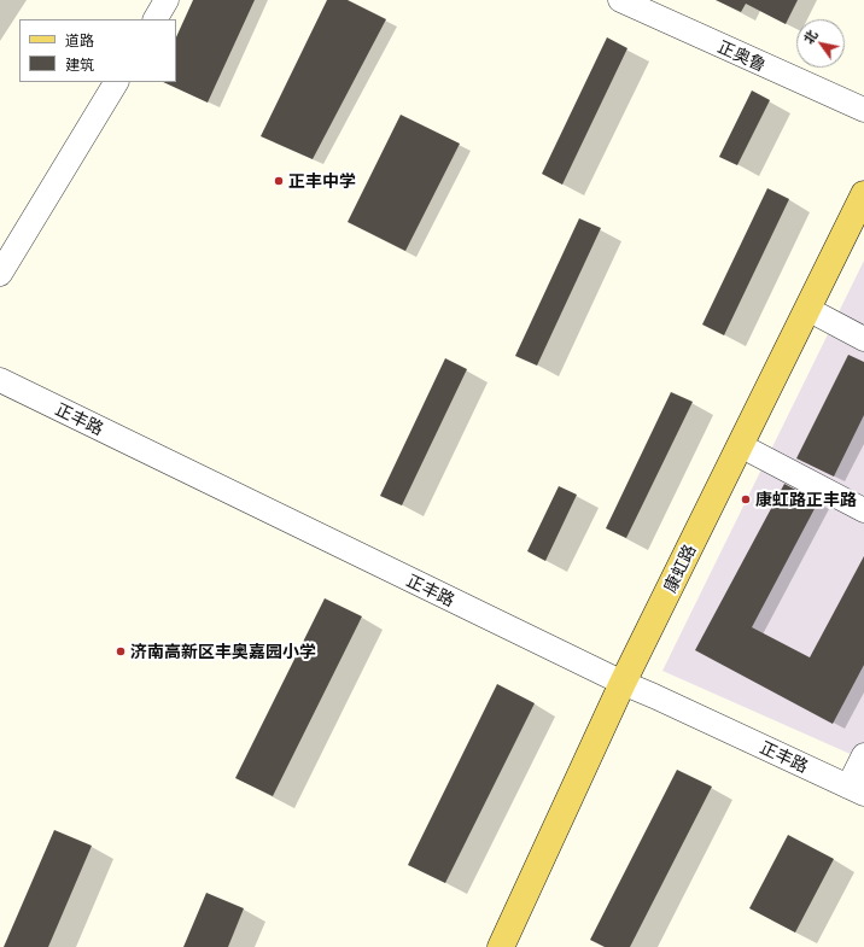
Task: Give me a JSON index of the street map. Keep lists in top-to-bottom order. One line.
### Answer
{"streets":{"main road":["康虹路"],"street":["正奥鲁","正丰路"]},"crossings":[["正丰路","康虹路"]],"places":["正丰中学","康虹路正丰路","济南高新区丰奥嘉园小学"],"legend":["道路","建筑"],"north":"top left"}
